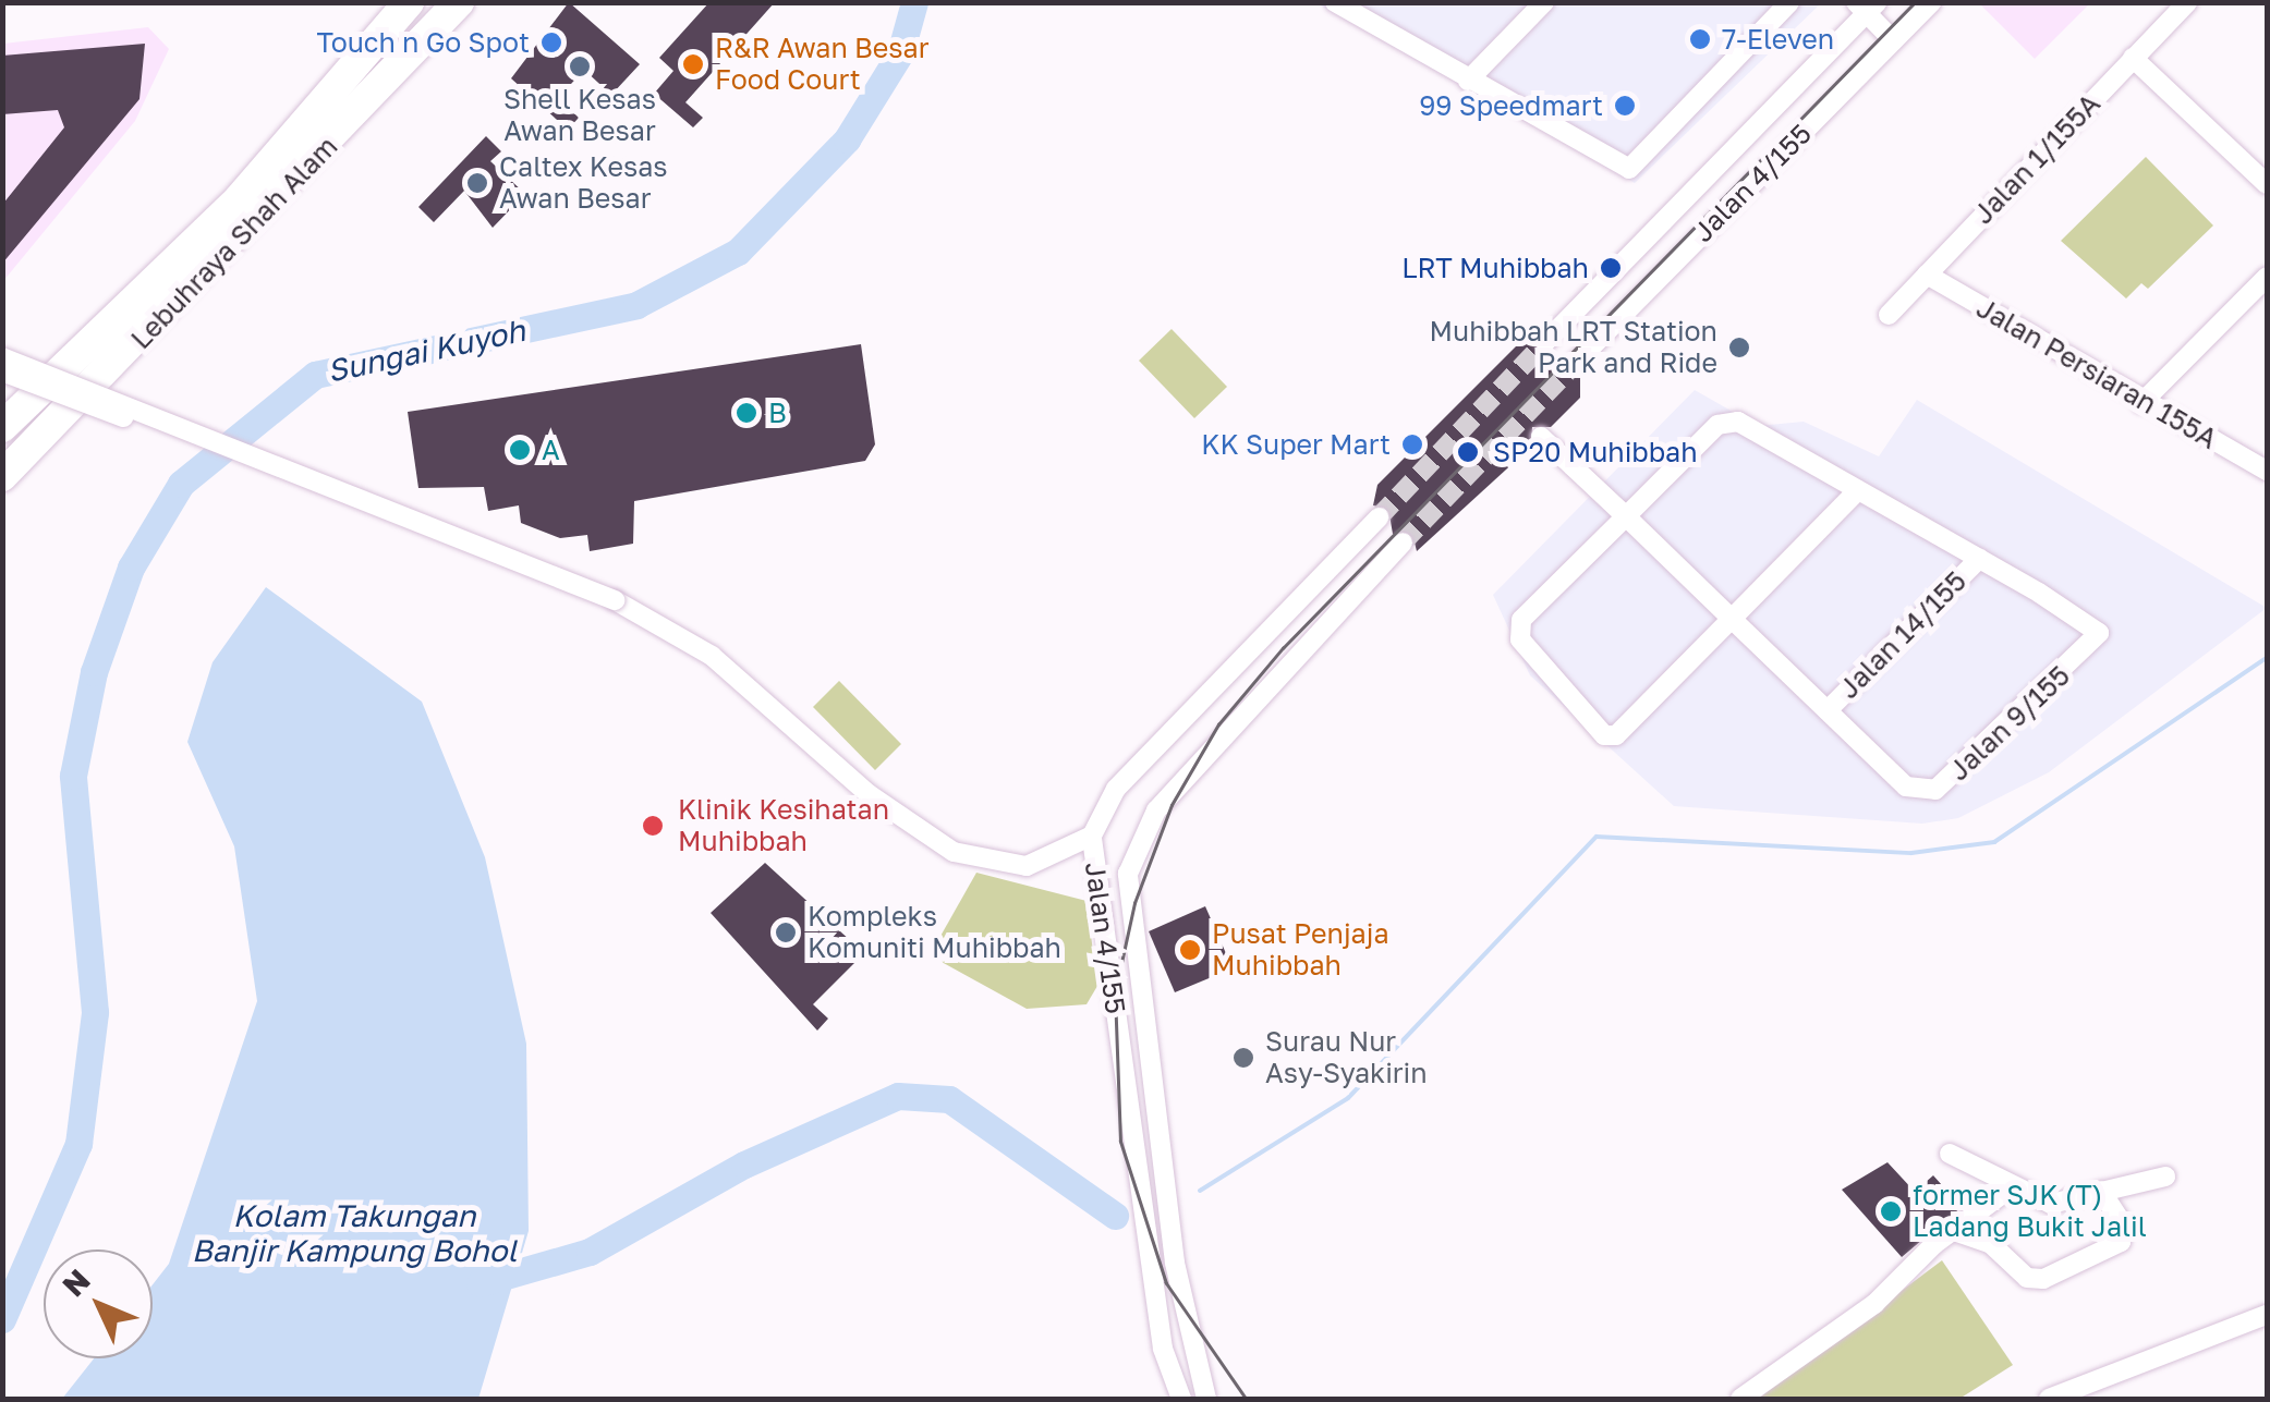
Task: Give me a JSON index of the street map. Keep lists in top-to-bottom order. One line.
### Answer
{"streets":{"highway":["Lebuhraya Shah Alam"],"street":["Jalan 1/155A","Jalan 4/155","Jalan Persiaran 155A","Jalan 14/155","Jalan 9/155"]},"crossings":[["Jalan 1/155A","Jalan Persiaran 155A"],["Jalan 14/155","Jalan 9/155"]],"water":["Sungai Kuyoh","Kolam Takungan Banjir Kampung Bohol"],"places":["7-Eleven","Touch n Go Spot","R&R Awan Besar Food Court","Shell Kesas Awan Besar","99 Speedmart","Caltex Kesas Awan Besar","LRT Muhibbah","Muhibbah LRT Station Park and Ride","B","KK Super Mart","A","SP20 Muhibbah","Klinik Kesihatan Muhibbah","Kompleks Komuniti Muhibbah","Pusat Penjaja Muhibbah","Surau Nur Asy-Syakirin","former SJK (T) Ladang Bukit Jalil"],"north":"top left"}
